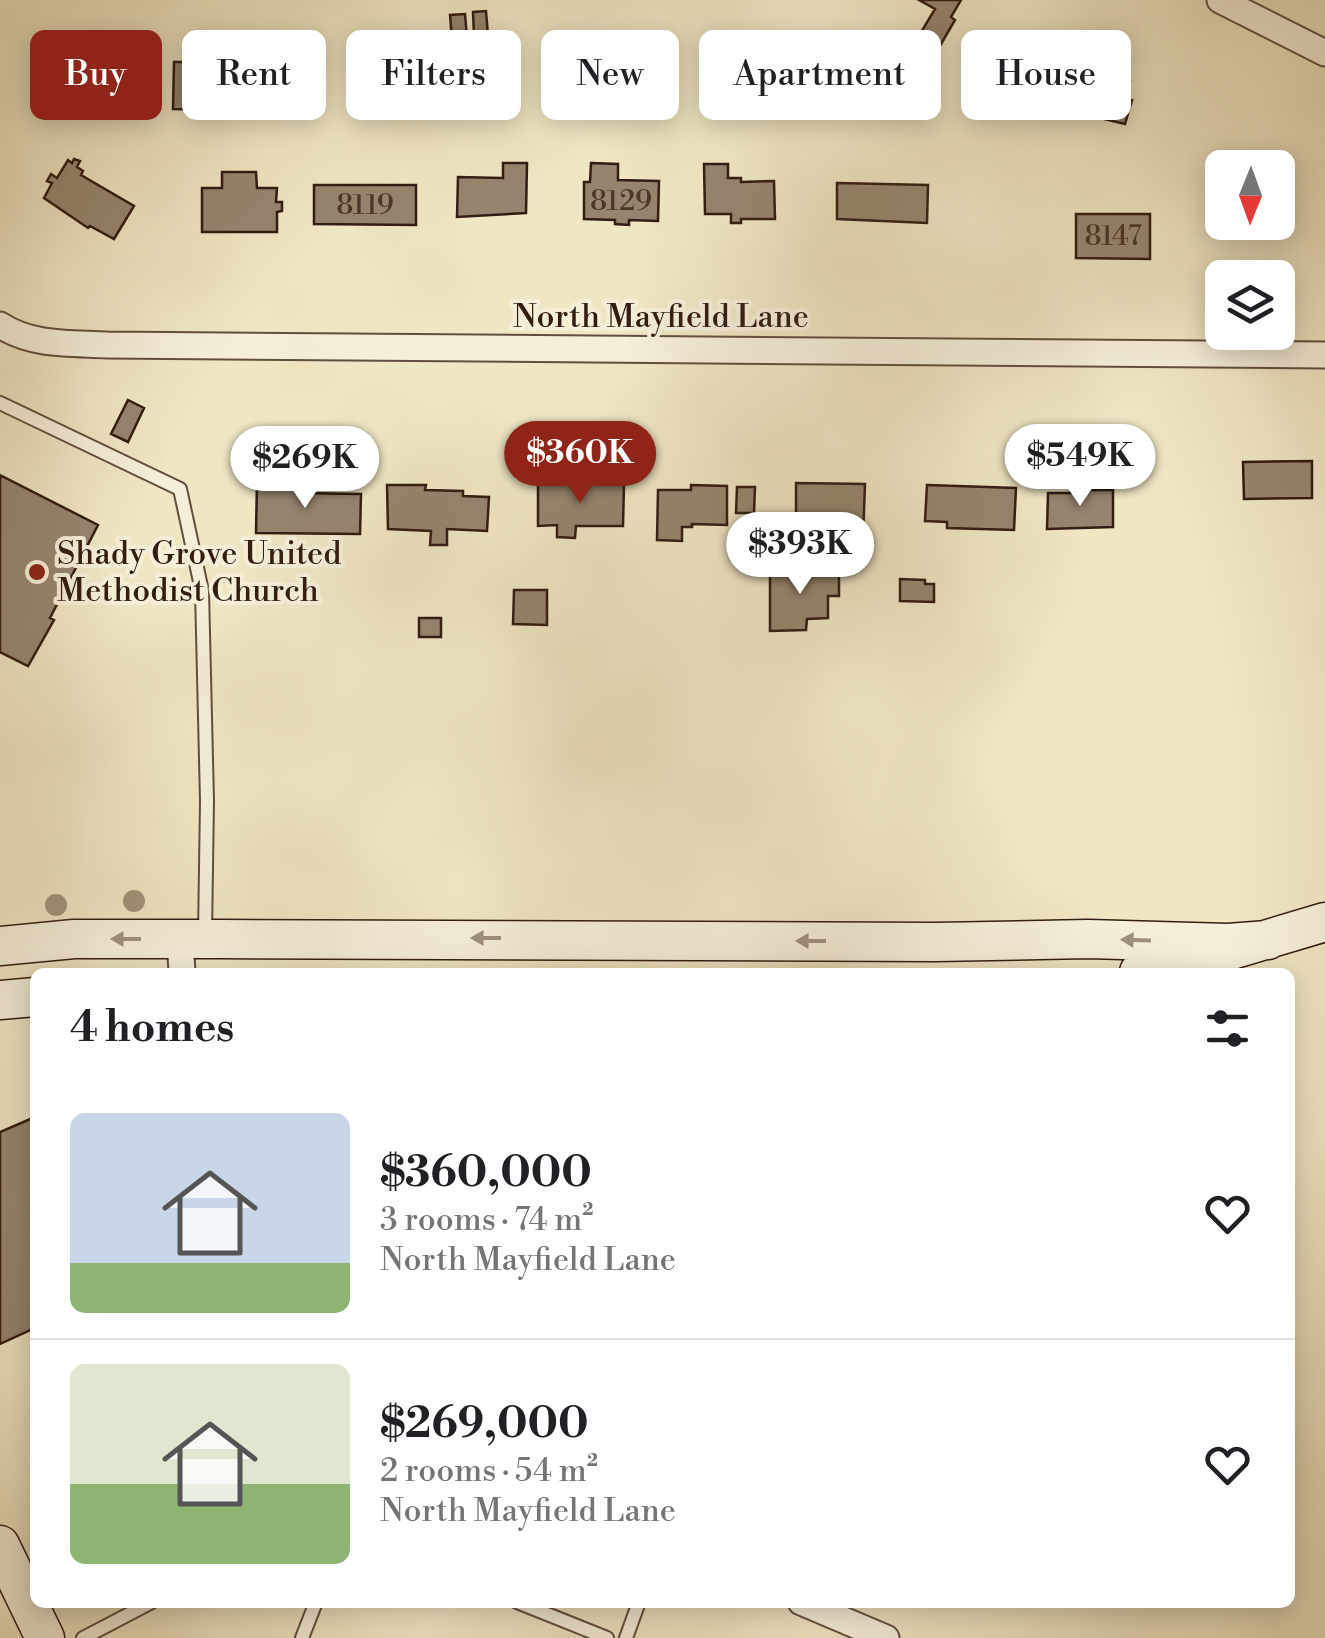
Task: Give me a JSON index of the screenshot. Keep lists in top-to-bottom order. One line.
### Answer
{"streets":{"street":["North Mayfield Lane"]},"places":["Shady Grove United Methodist Church"],"house_numbers":["8129","8119","8147"],"north":"bottom","page":{"chip":["Buy","Rent","Filters","New","Apartment","House"],"price":["$360K","$549K","$269K","$393K"],"heading":"4 homes","list":[{"name":"$360,000","note":"3 rooms · 74 m² · North Mayfield Lane"},{"name":"$269,000","note":"2 rooms · 54 m² · North Mayfield Lane"}]}}
